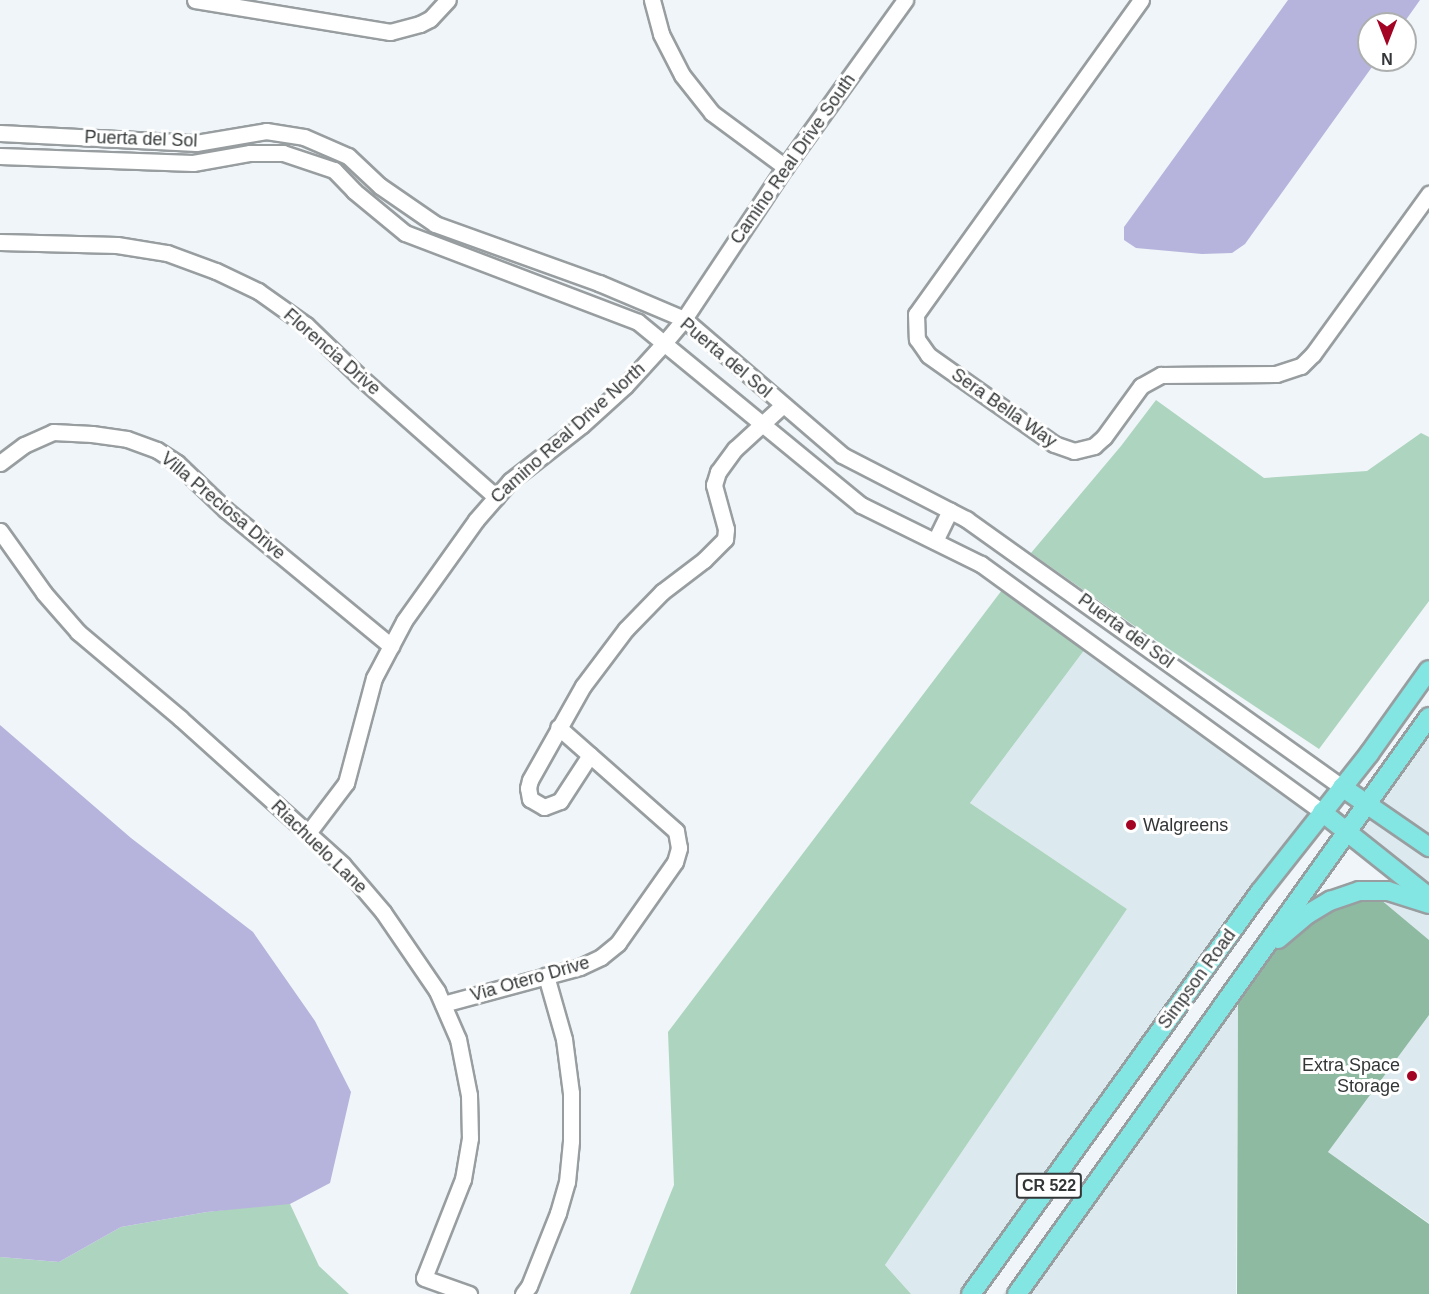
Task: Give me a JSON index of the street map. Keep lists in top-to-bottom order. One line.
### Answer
{"streets":{"main road":["Simpson Road","CR 522"],"street":["Puerta del Sol","Camino Real Drive South","Florencia Drive","Sera Bella Way","Camino Real Drive North","Villa Preciosa Drive","Riachuelo Lane","Via Otero Drive"]},"crossings":[["Puerta del Sol","Camino Real Drive South"],["Puerta del Sol","Camino Real Drive North"],["Puerta del Sol","Simpson Road"],["Camino Real Drive South","Camino Real Drive North"],["Florencia Drive","Camino Real Drive North"],["Camino Real Drive North","Villa Preciosa Drive"],["Camino Real Drive North","Riachuelo Lane"],["Riachuelo Lane","Via Otero Drive"],["Simpson Road","CR 522"]],"places":["Walgreens","Extra Space Storage"],"north":"bottom"}
